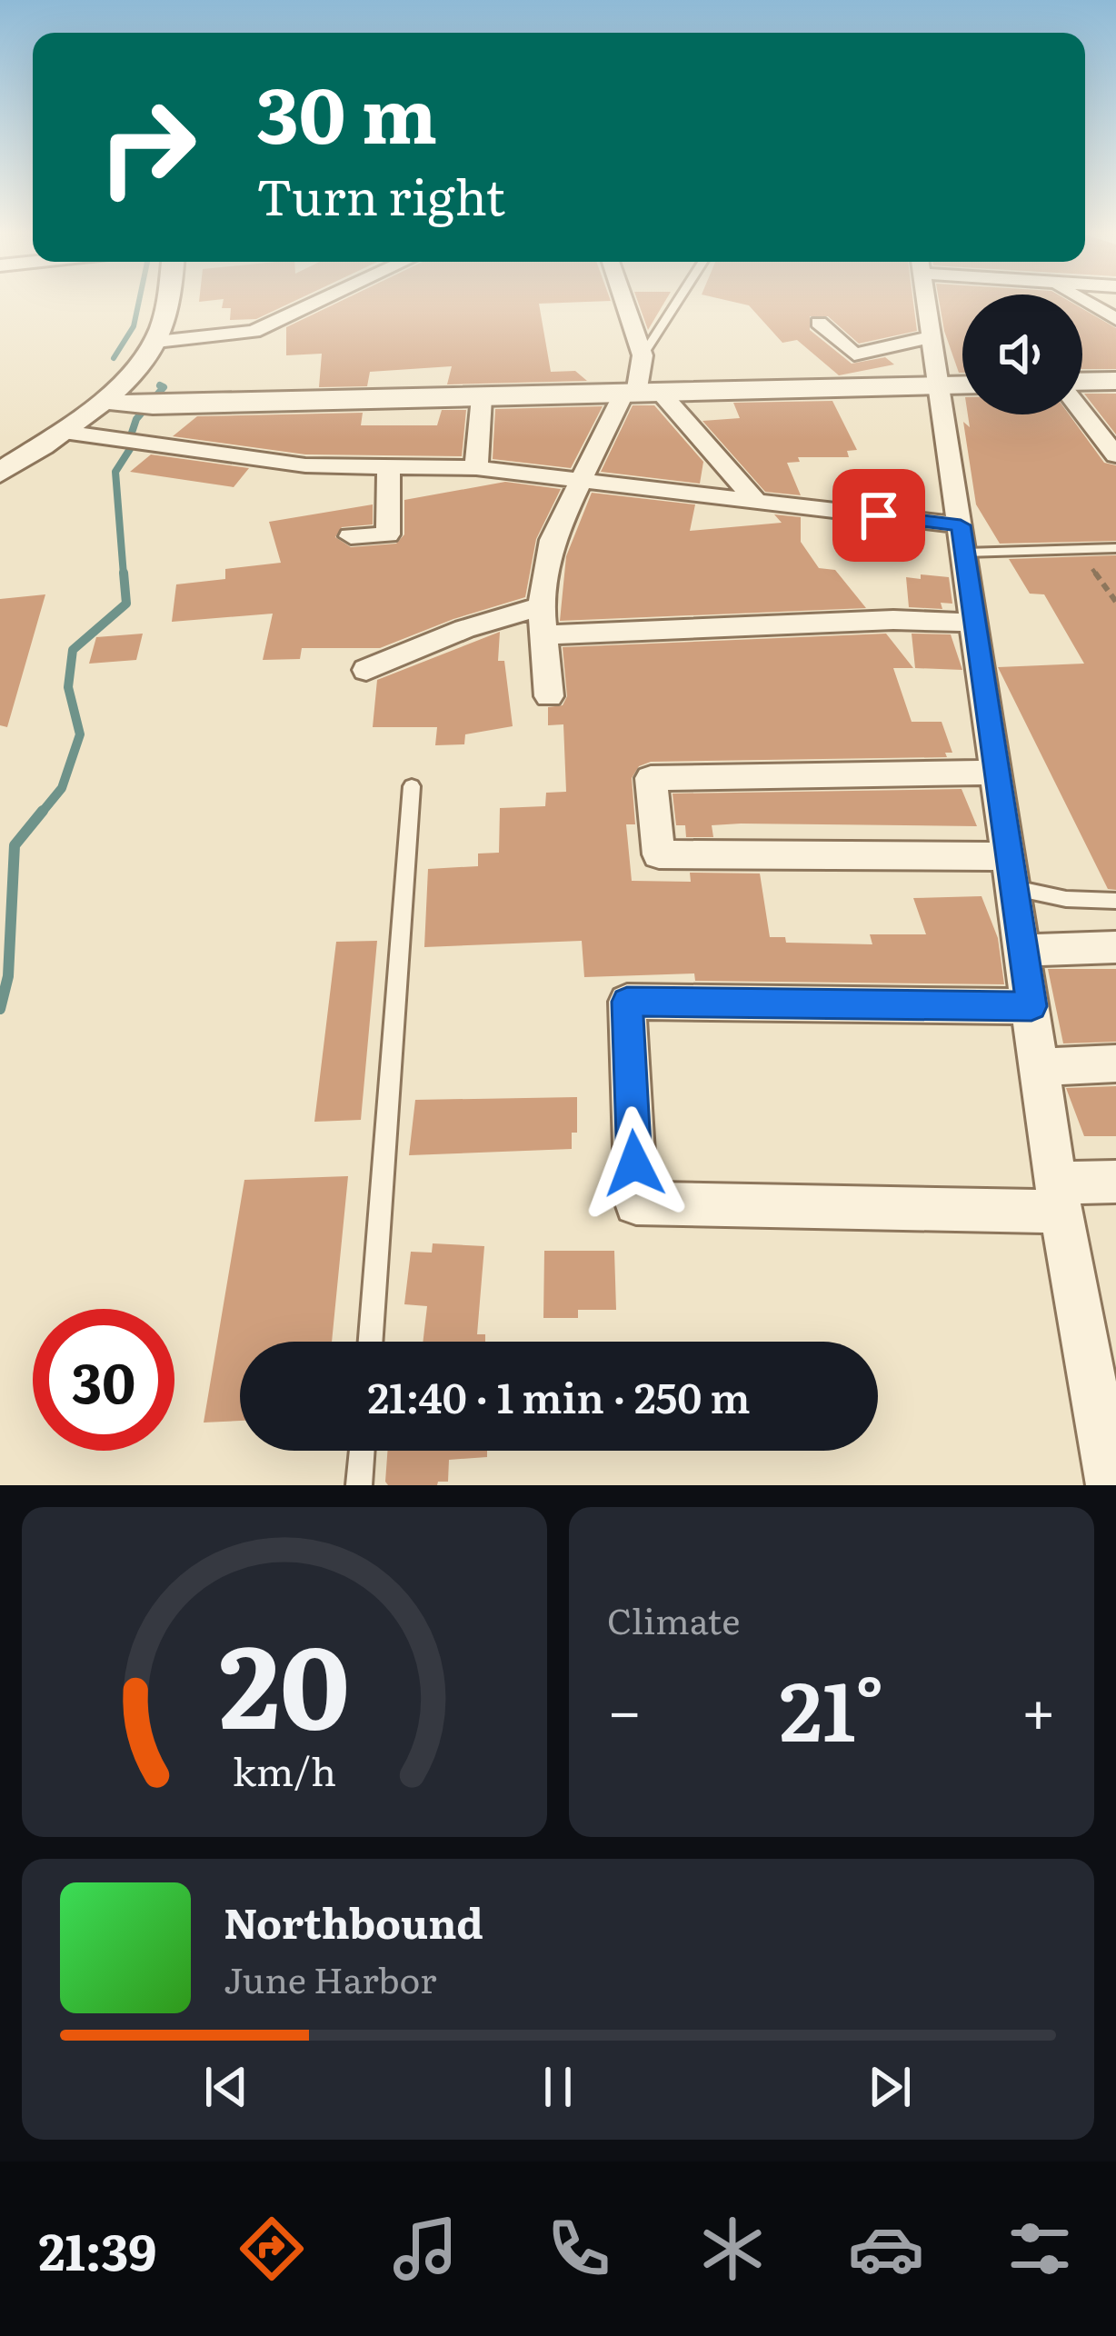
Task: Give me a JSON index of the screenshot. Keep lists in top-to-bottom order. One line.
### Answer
{"page":{"turn":["30 m","Turn right"],"limit":"30","trip":"21:40 · 1 min · 250 m","tile":"Climate","heat":["−","21°","+"],"song":["Northbound","June Harbor"],"tabs":"21:39","gauge":["20","km/h"]}}
